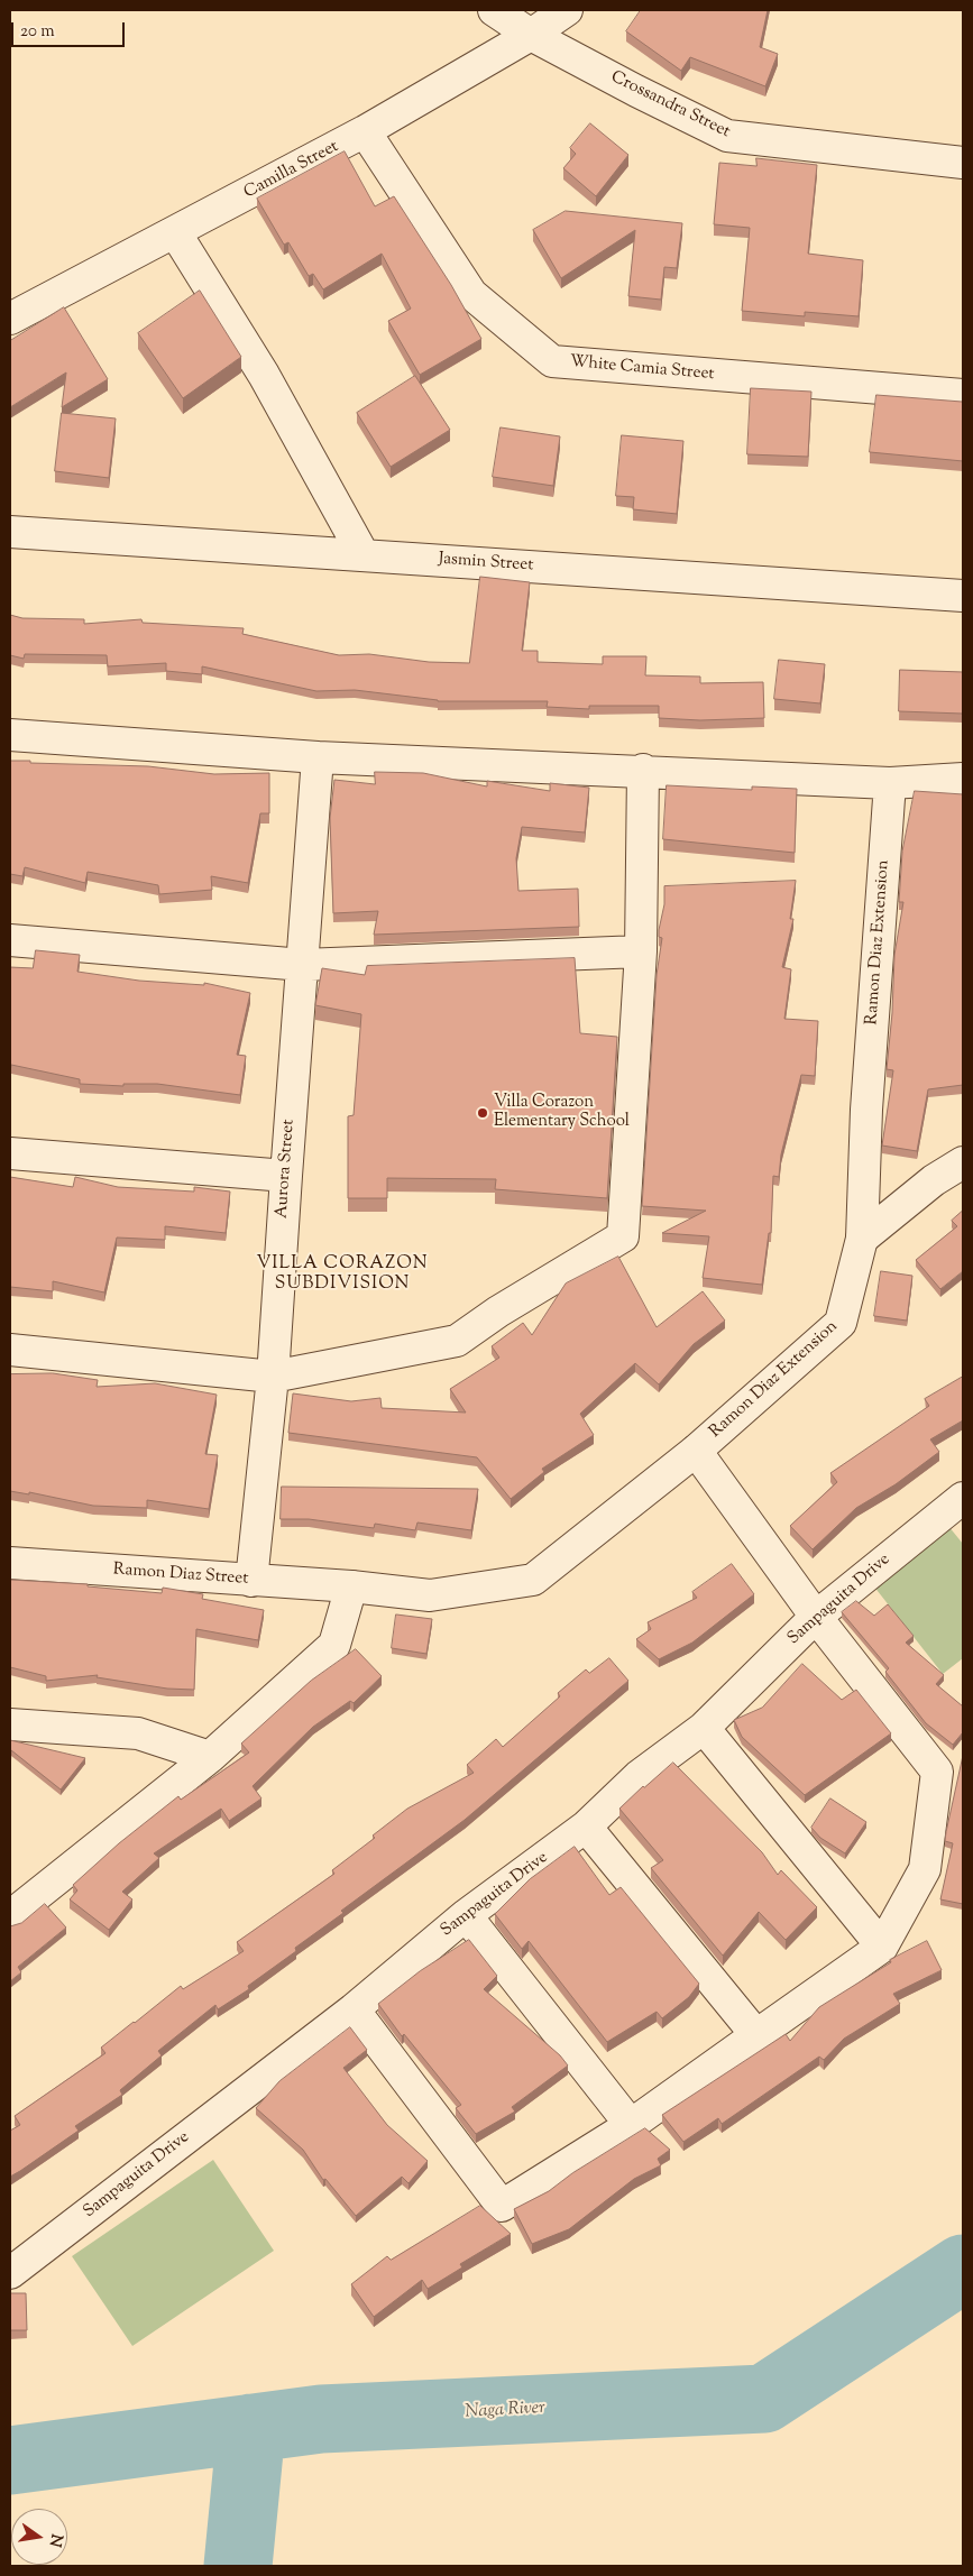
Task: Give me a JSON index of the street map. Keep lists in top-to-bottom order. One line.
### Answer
{"streets":{"street":["Crossandra Street","Camilla Street","White Camia Street","Jasmin Street","Ramon Diaz Extension","Aurora Street","Ramon Diaz Street","Sampaguita Drive"]},"crossings":[["Crossandra Street","Camilla Street"],["Camilla Street","White Camia Street"],["Ramon Diaz Extension","Ramon Diaz Street"],["Aurora Street","Ramon Diaz Street"]],"districts":["VILLA CORAZON SUBDIVISION"],"water":["Naga River"],"places":["Villa Corazon Elementary School"],"scale_bar":"20 m","north":"right"}
